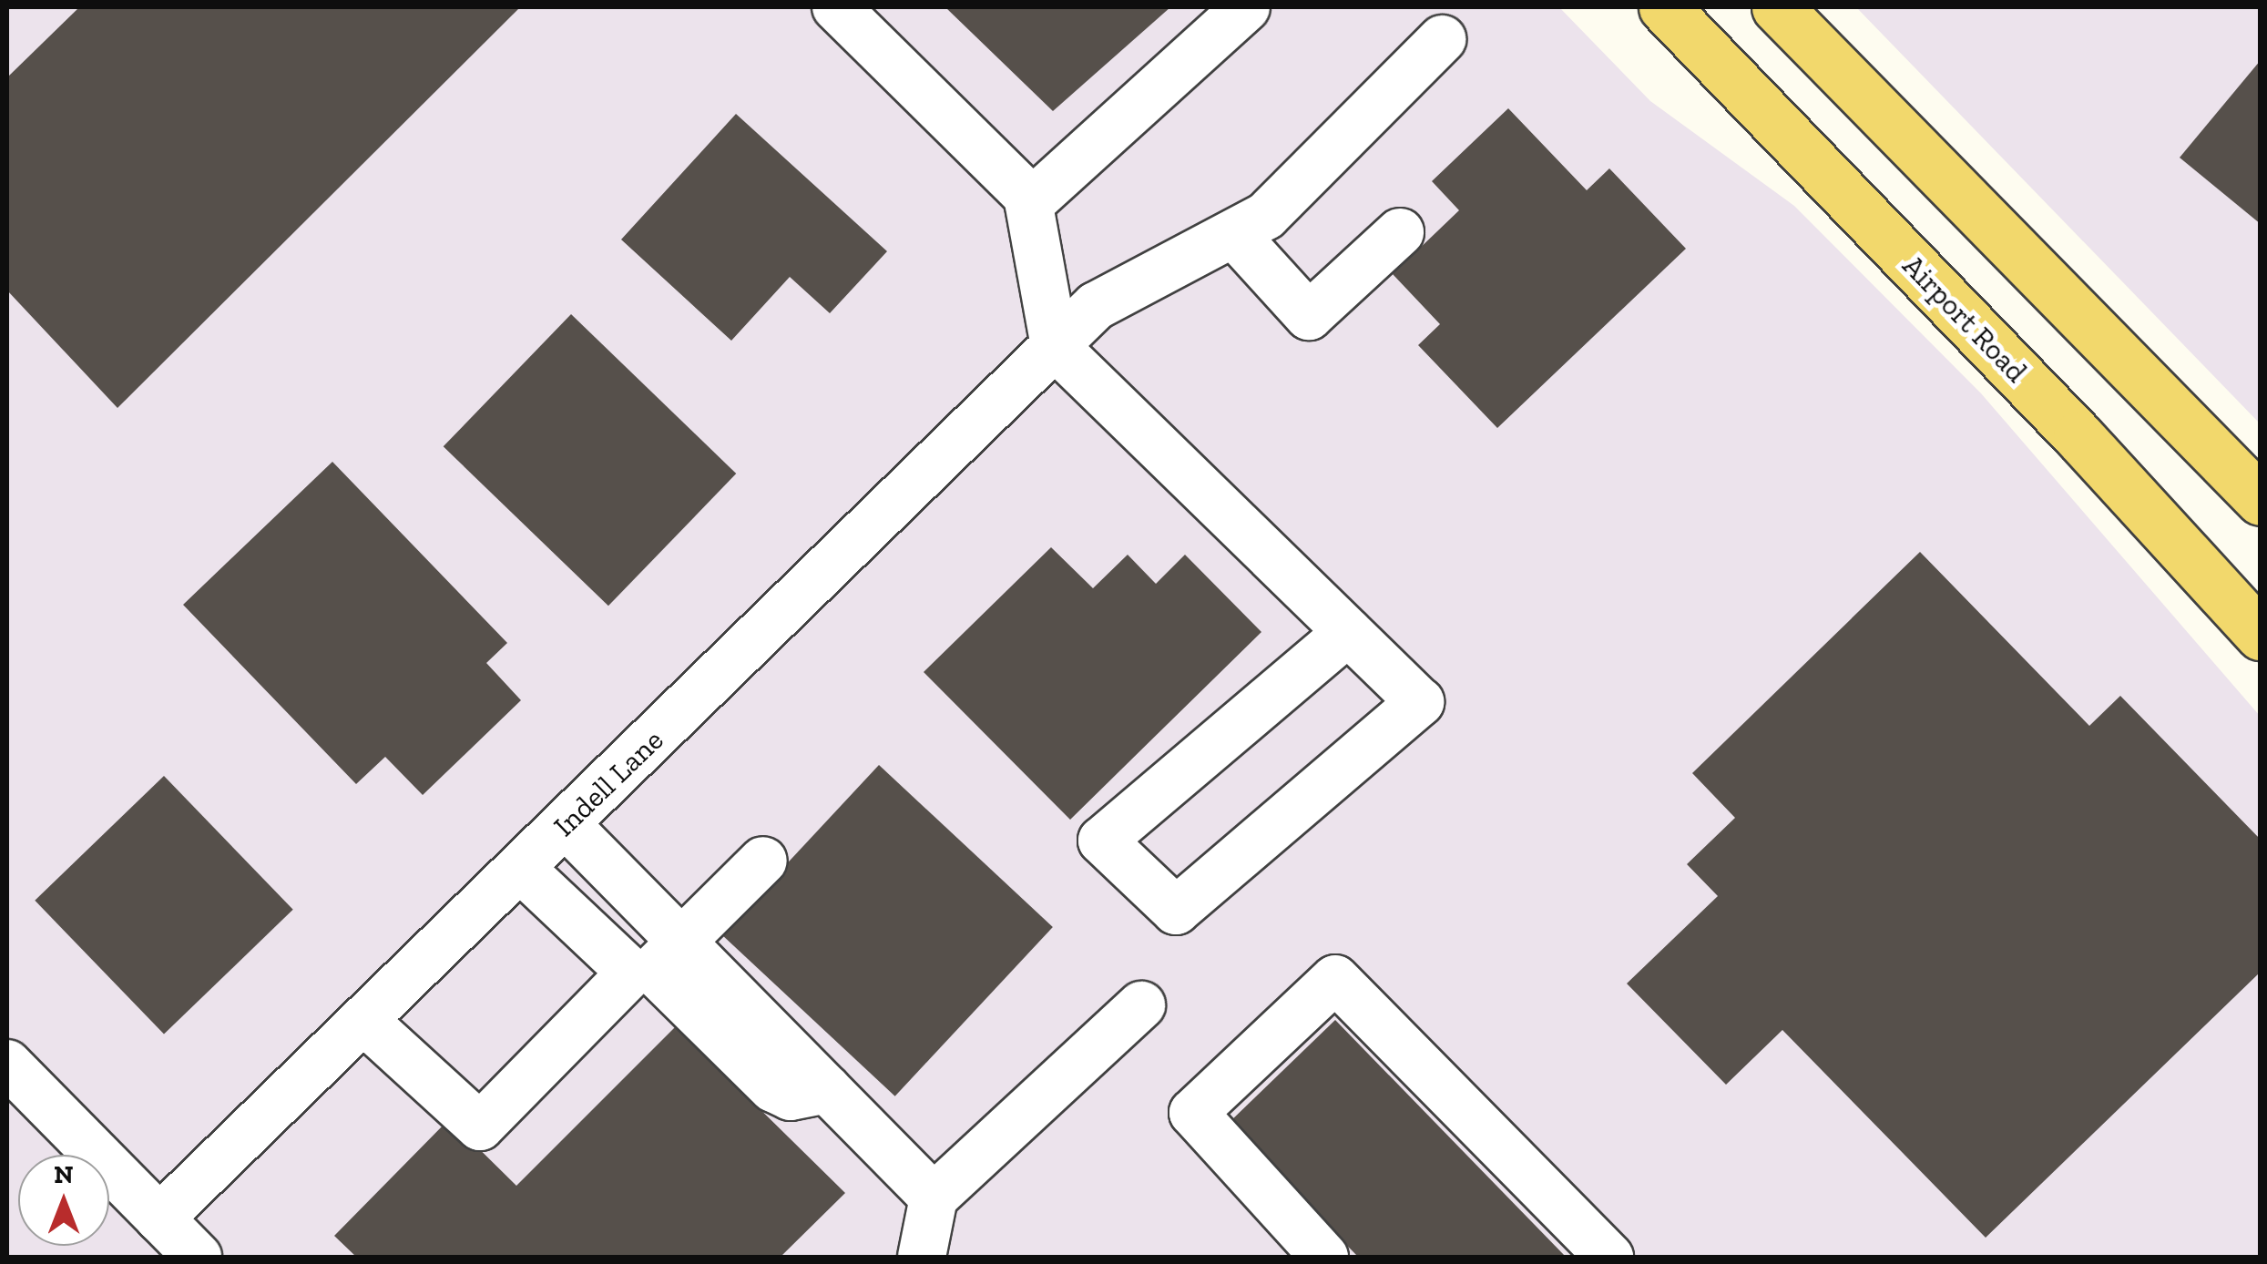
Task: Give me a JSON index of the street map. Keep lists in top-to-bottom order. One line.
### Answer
{"streets":{"main road":["Airport Road"],"street":["Indell Lane"]},"north":"top"}
